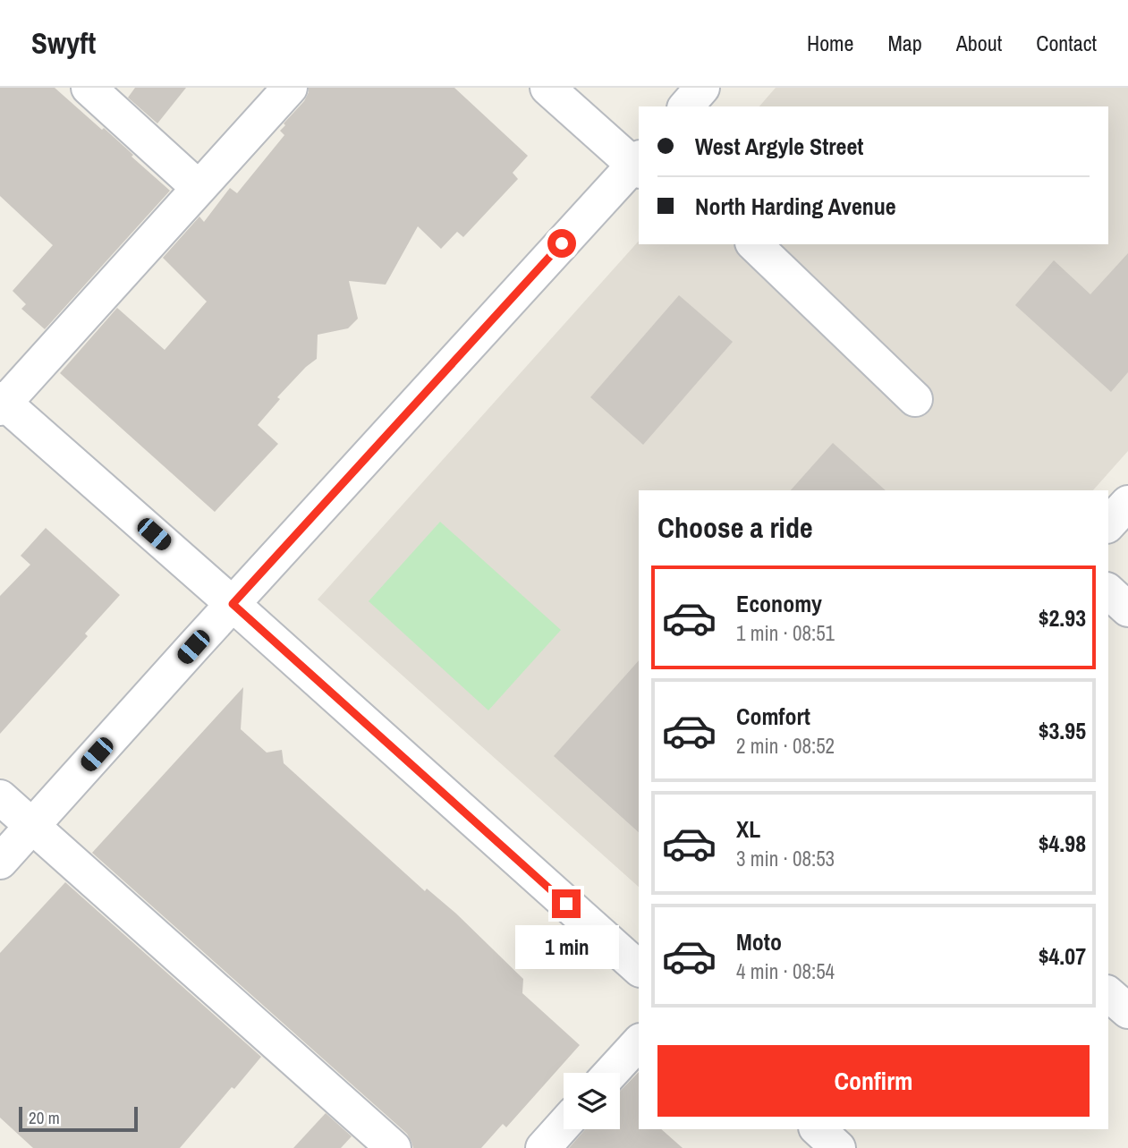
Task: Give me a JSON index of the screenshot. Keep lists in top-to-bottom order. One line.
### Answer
{"scale_bar":"20 m","page":{"header":"Swyft","nav":["Home","Map","About","Contact"],"banner":["West Argyle Street","North Harding Avenue"],"heading":"Choose a ride","list":[{"name":"Economy","note":"1 min · 08:51","value":"$2.93"},{"name":"Comfort","note":"2 min · 08:52","value":"$3.95"},{"name":"XL","note":"3 min · 08:53","value":"$4.98"},{"name":"Moto","note":"4 min · 08:54","value":"$4.07"}],"bubble":"1 min","buttons":"Confirm","scale":"20 m"}}
